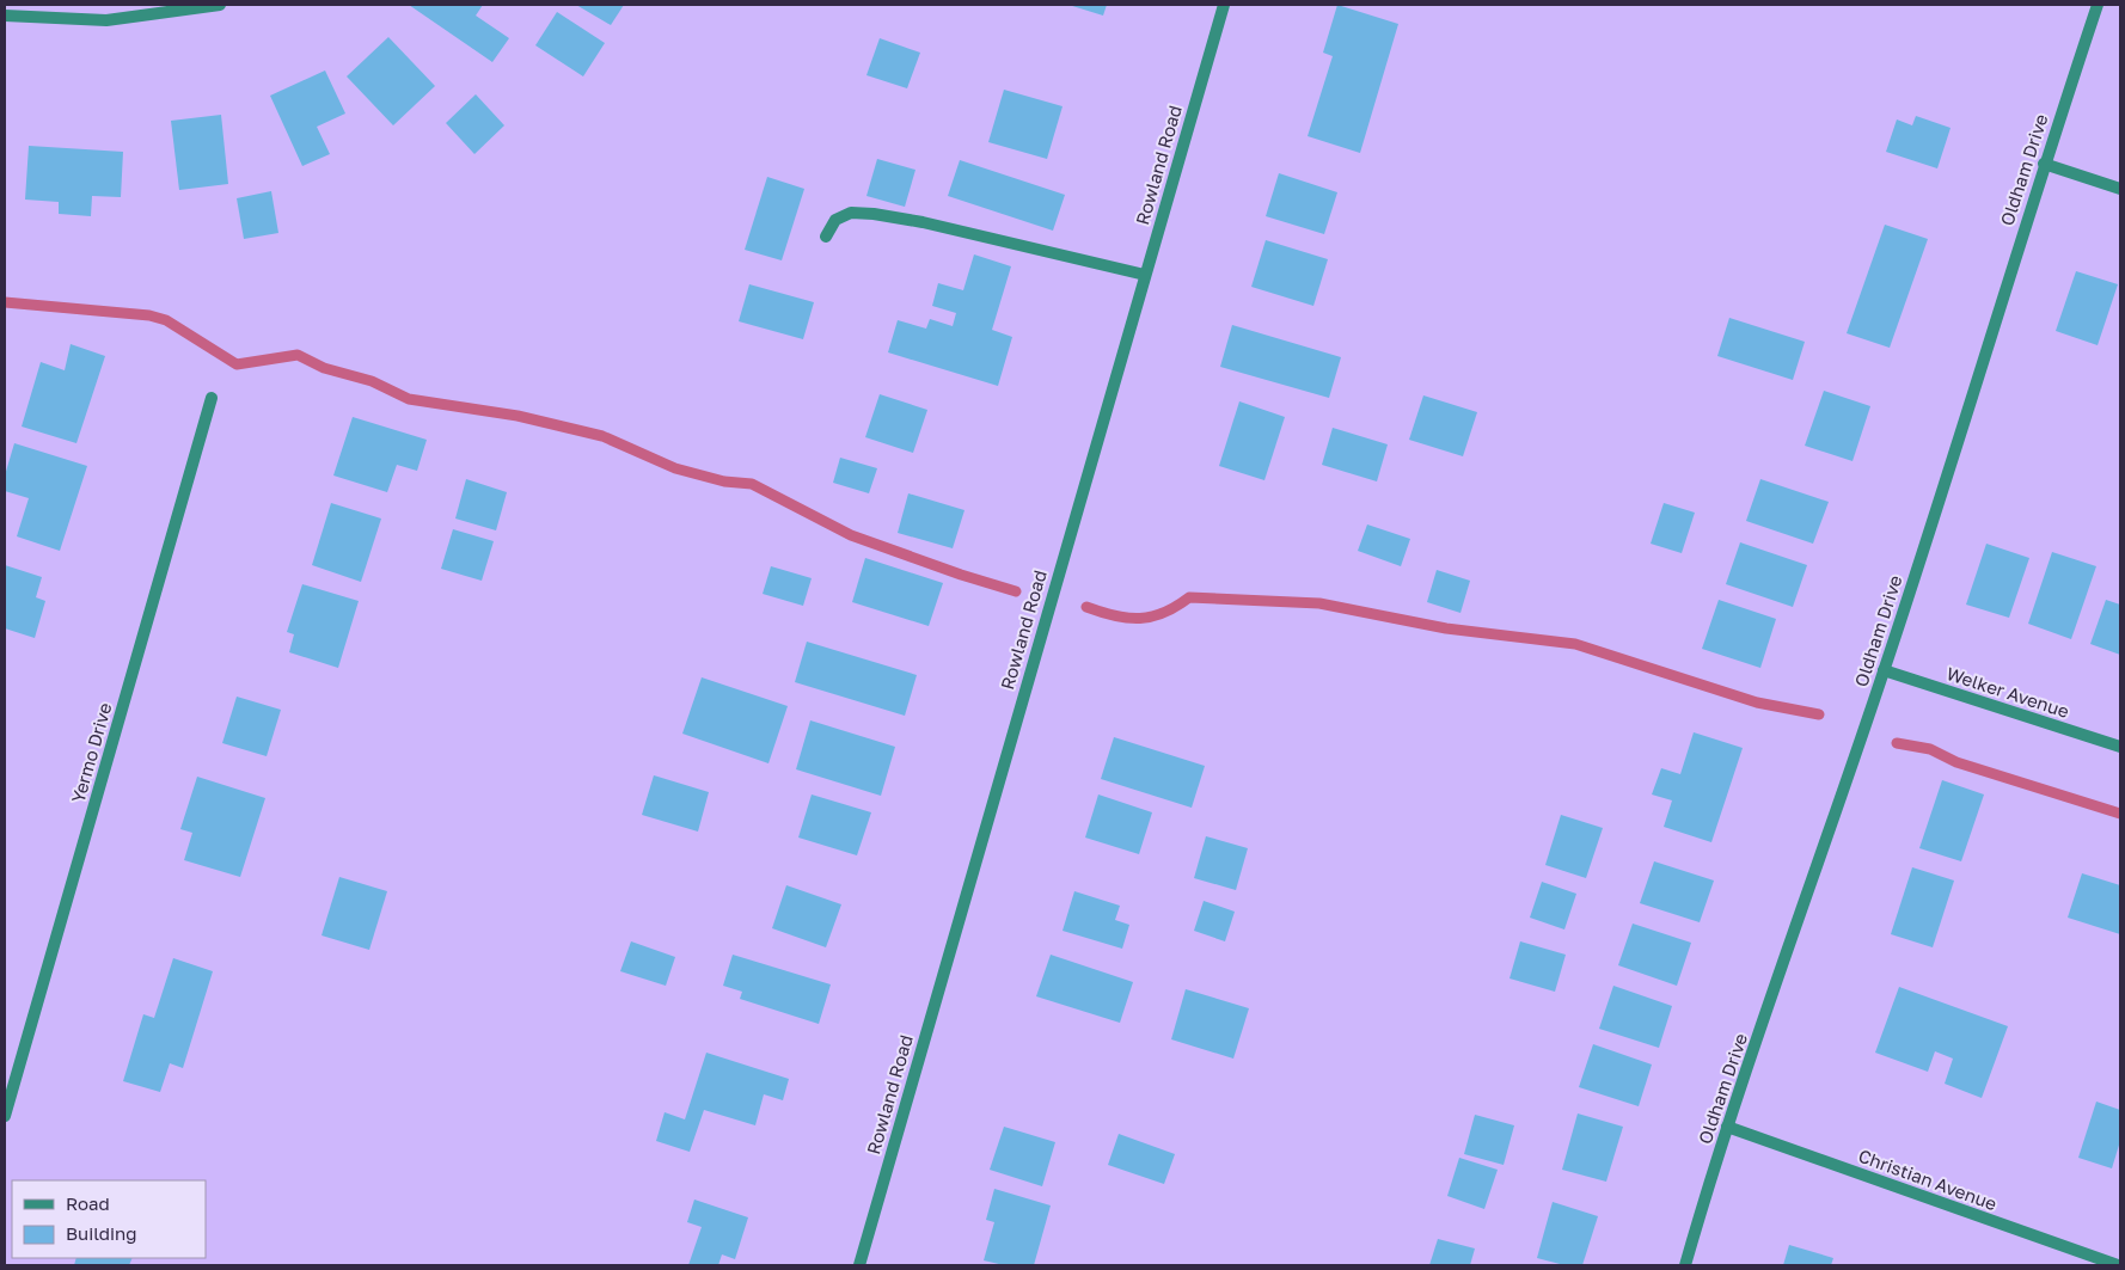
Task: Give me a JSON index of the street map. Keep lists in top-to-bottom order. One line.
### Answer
{"streets":{"street":["Rowland Road","Oldham Drive","Welker Avenue","Yermo Drive","Christian Avenue"]},"crossings":[["Oldham Drive","Welker Avenue"],["Oldham Drive","Christian Avenue"]],"legend":["Road","Building"]}
